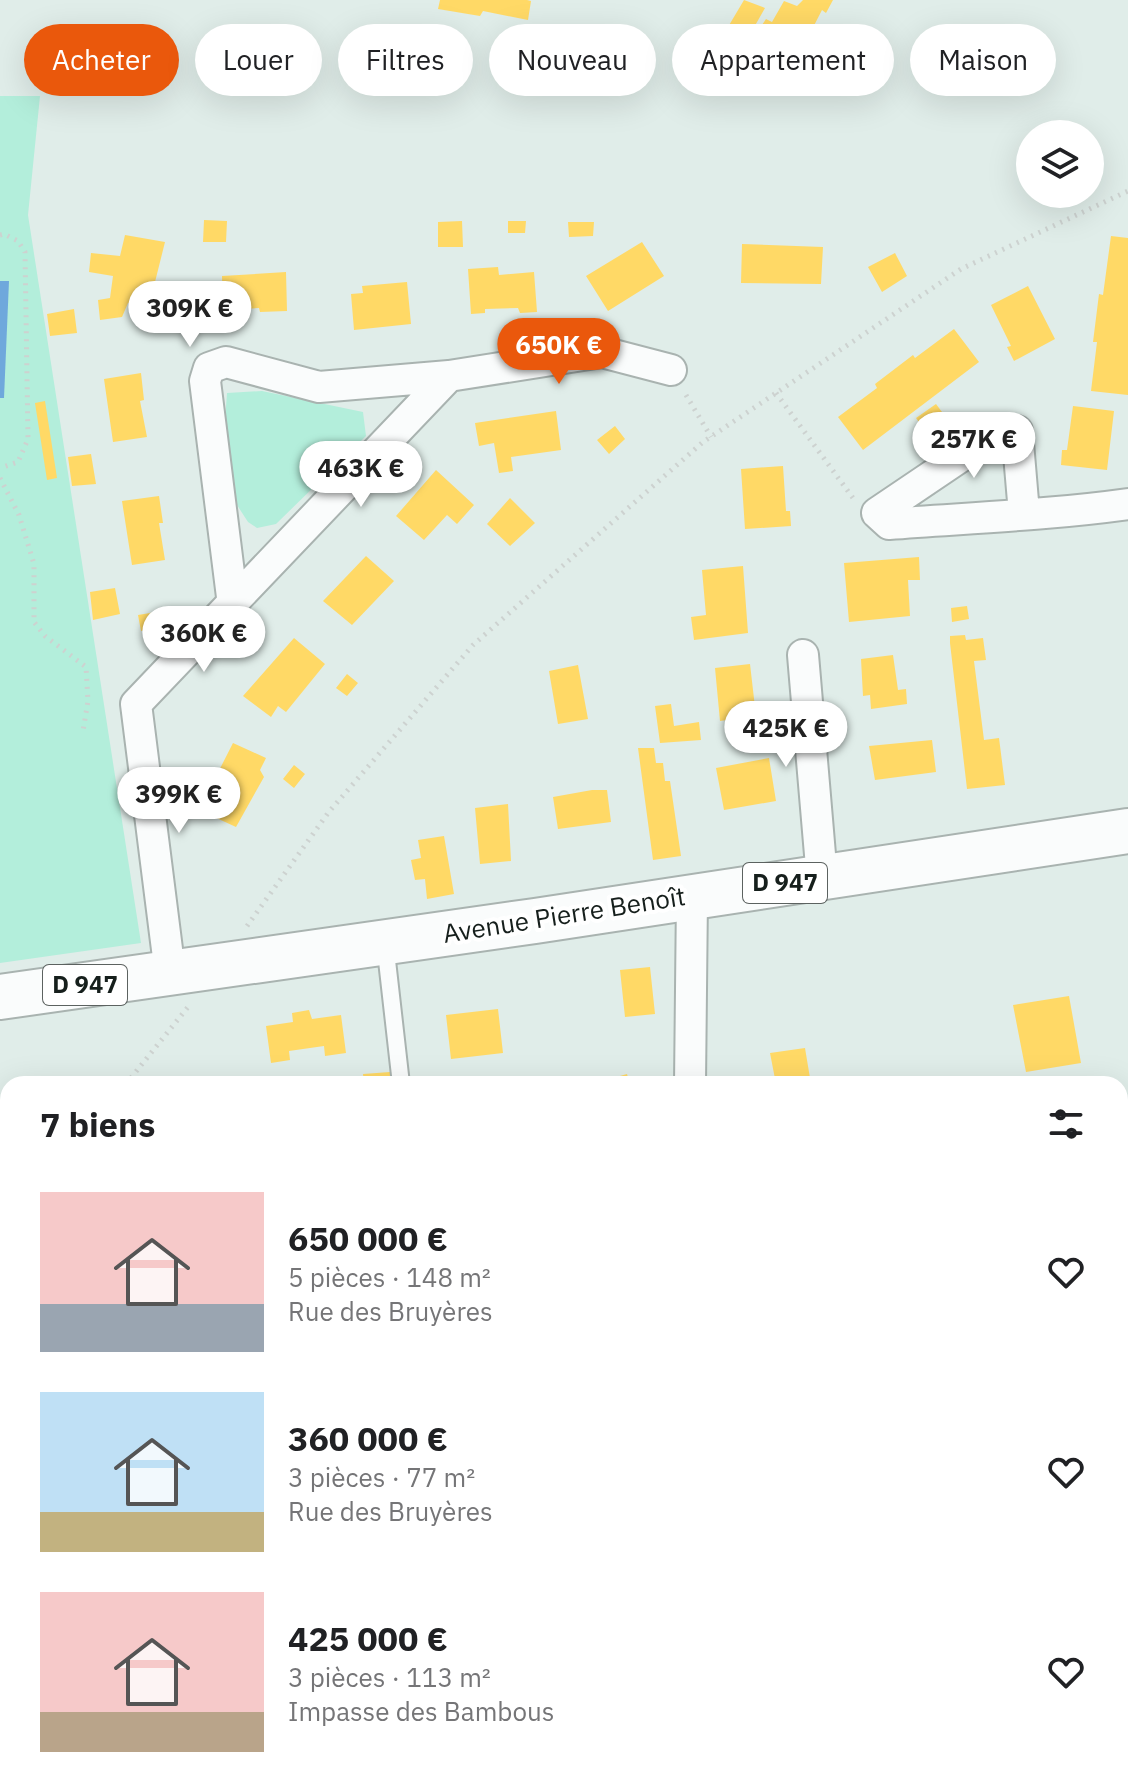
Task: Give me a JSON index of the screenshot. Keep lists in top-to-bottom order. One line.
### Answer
{"streets":{"main road":["D 947","Avenue Pierre Benoît"]},"page":{"chip":["Acheter","Louer","Filtres","Nouveau","Appartement","Maison"],"price":["309K €","650K €","257K €","463K €","360K €","425K €","399K €"],"heading":"7 biens","list":[{"name":"650 000 €","note":"5 pièces · 148 m² · Rue des Bruyères"},{"name":"360 000 €","note":"3 pièces · 77 m² · Rue des Bruyères"},{"name":"425 000 €","note":"3 pièces · 113 m² · Impasse des Bambous"}]}}
